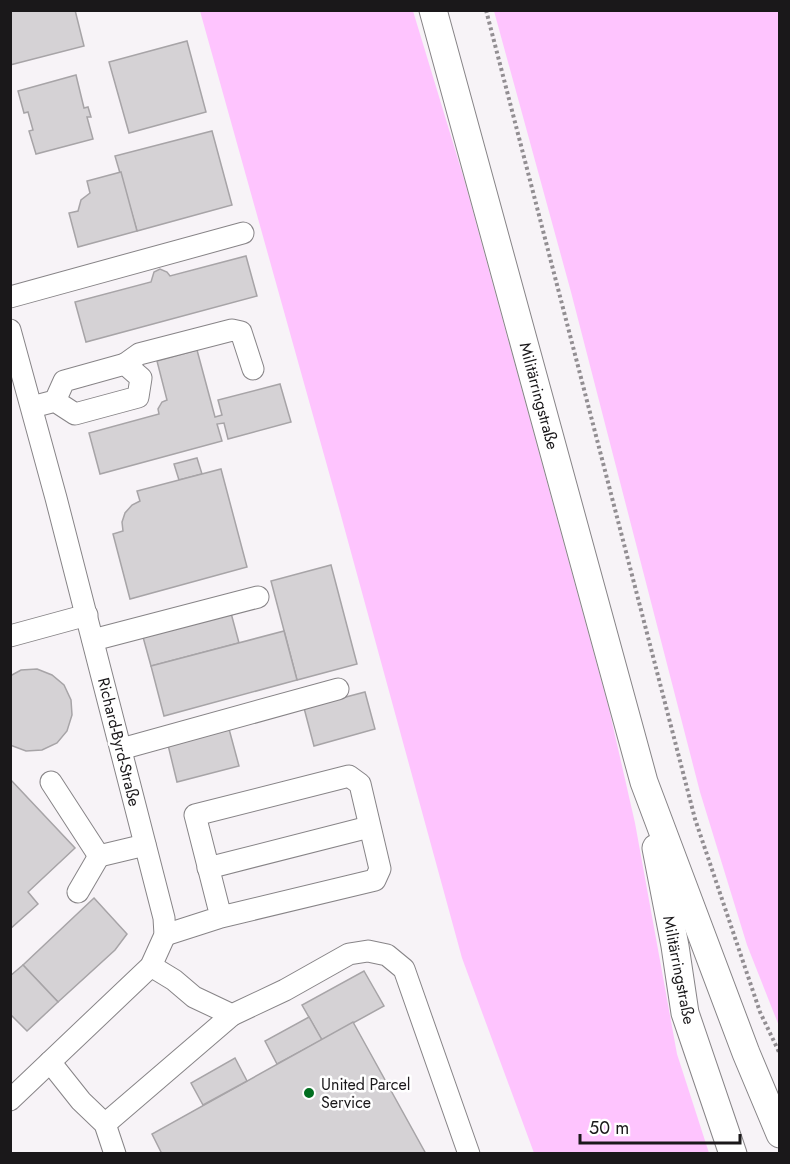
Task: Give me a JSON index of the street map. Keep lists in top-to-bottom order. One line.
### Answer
{"streets":{"main road":["Militärringstraße"],"street":["Richard-Byrd-Straße"]},"places":["United Parcel Service"],"scale_bar":"50 m"}
